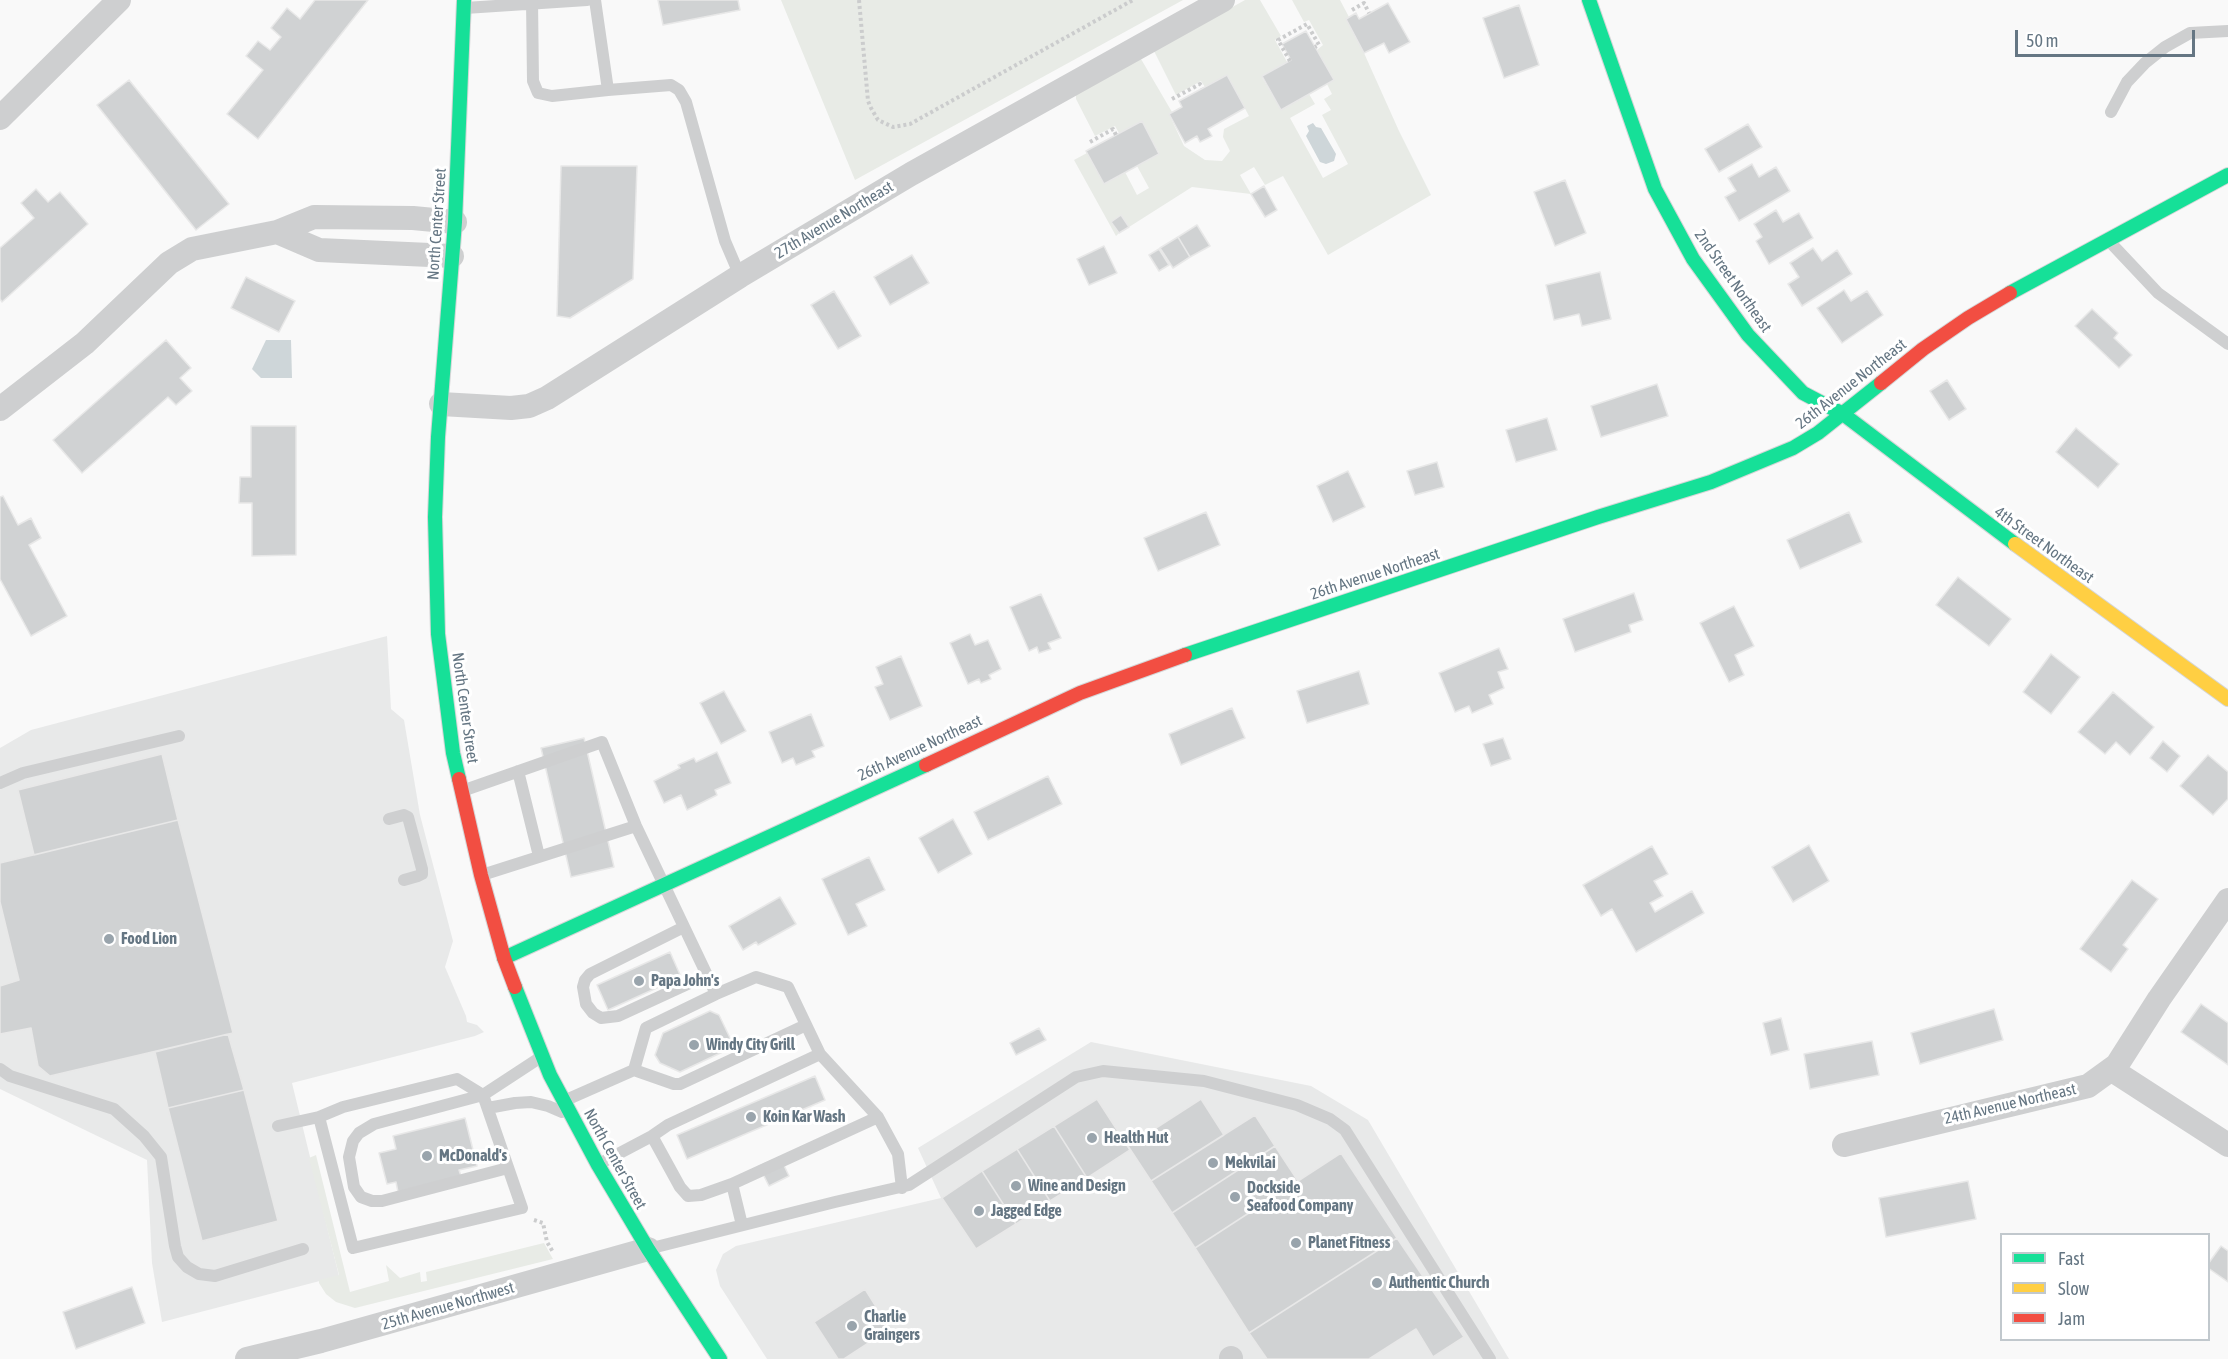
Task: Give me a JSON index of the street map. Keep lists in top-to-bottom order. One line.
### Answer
{"streets":{"street":["27th Avenue Northeast","North Center Street","2nd Street Northeast","26th Avenue Northeast","4th Street Northeast","24th Avenue Northeast","25th Avenue Northwest"]},"crossings":[["27th Avenue Northeast","North Center Street"],["North Center Street","26th Avenue Northeast"],["North Center Street","25th Avenue Northwest"],["2nd Street Northeast","26th Avenue Northeast"],["2nd Street Northeast","4th Street Northeast"],["26th Avenue Northeast","4th Street Northeast"]],"places":["Food Lion","Papa John's","Windy City Grill","Koin Kar Wash","Health Hut","McDonald's","Mekvilai","Wine and Design","Dockside Seafood Company","Jagged Edge","Planet Fitness","Authentic Church","Charlie Graingers"],"legend":["Fast","Slow","Jam"],"scale_bar":"50 m"}
